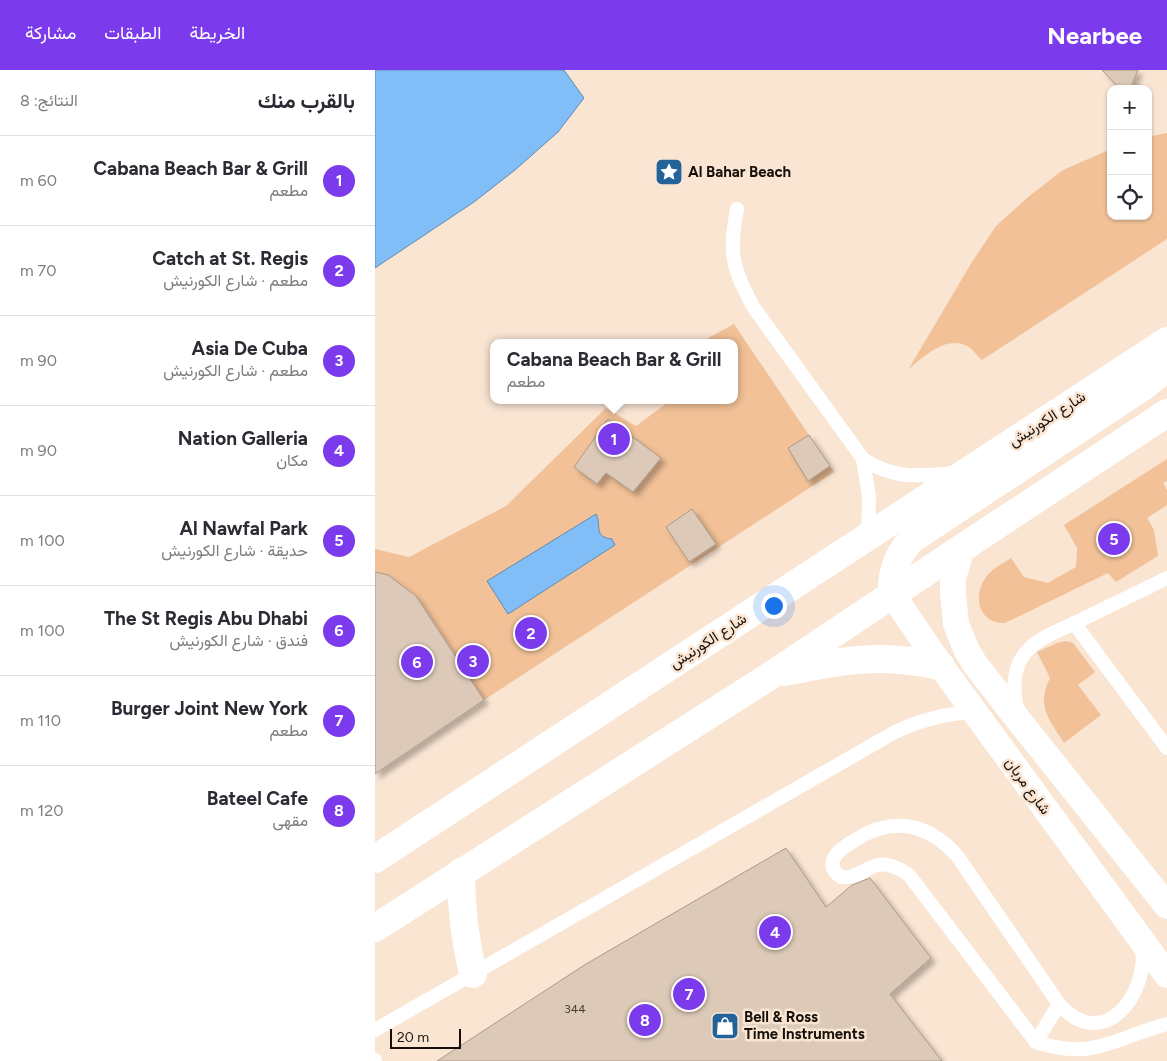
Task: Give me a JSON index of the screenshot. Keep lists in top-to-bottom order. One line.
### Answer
{"streets":{"main road":["شارع الكورنيش"],"street":["شارع مربان"]},"places":{"place":["Al Bahar Beach"],"shop":["Bell & Ross Time Instruments"]},"house_numbers":["344"],"scale_bar":"20 m","page":{"header":"Nearbee","nav":["الخريطة","الطبقات","مشاركة"],"heading":["بالقرب منك","النتائج: 8"],"map_buttons":["+","−"],"list":[{"mark":"1","name":"Cabana Beach Bar & Grill","note":"مطعم","value":"60 m"},{"mark":"2","name":"Catch at St. Regis","note":"مطعم · شارع الكورنيش","value":"70 m"},{"mark":"3","name":"Asia De Cuba","note":"مطعم · شارع الكورنيش","value":"90 m"},{"mark":"4","name":"Nation Galleria","note":"مكان","value":"90 m"},{"mark":"5","name":"Al Nawfal Park","note":"حديقة · شارع الكورنيش","value":"100 m"},{"mark":"6","name":"The St Regis Abu Dhabi","note":"فندق · شارع الكورنيش","value":"100 m"},{"mark":"7","name":"Burger Joint New York","note":"مطعم","value":"110 m"},{"mark":"8","name":"Bateel Cafe","note":"مقهى","value":"120 m"}],"popup":["Cabana Beach Bar & Grill","مطعم"],"pins":["1","5","2","3","6","4","7","8"],"scale":"20 m"}}
